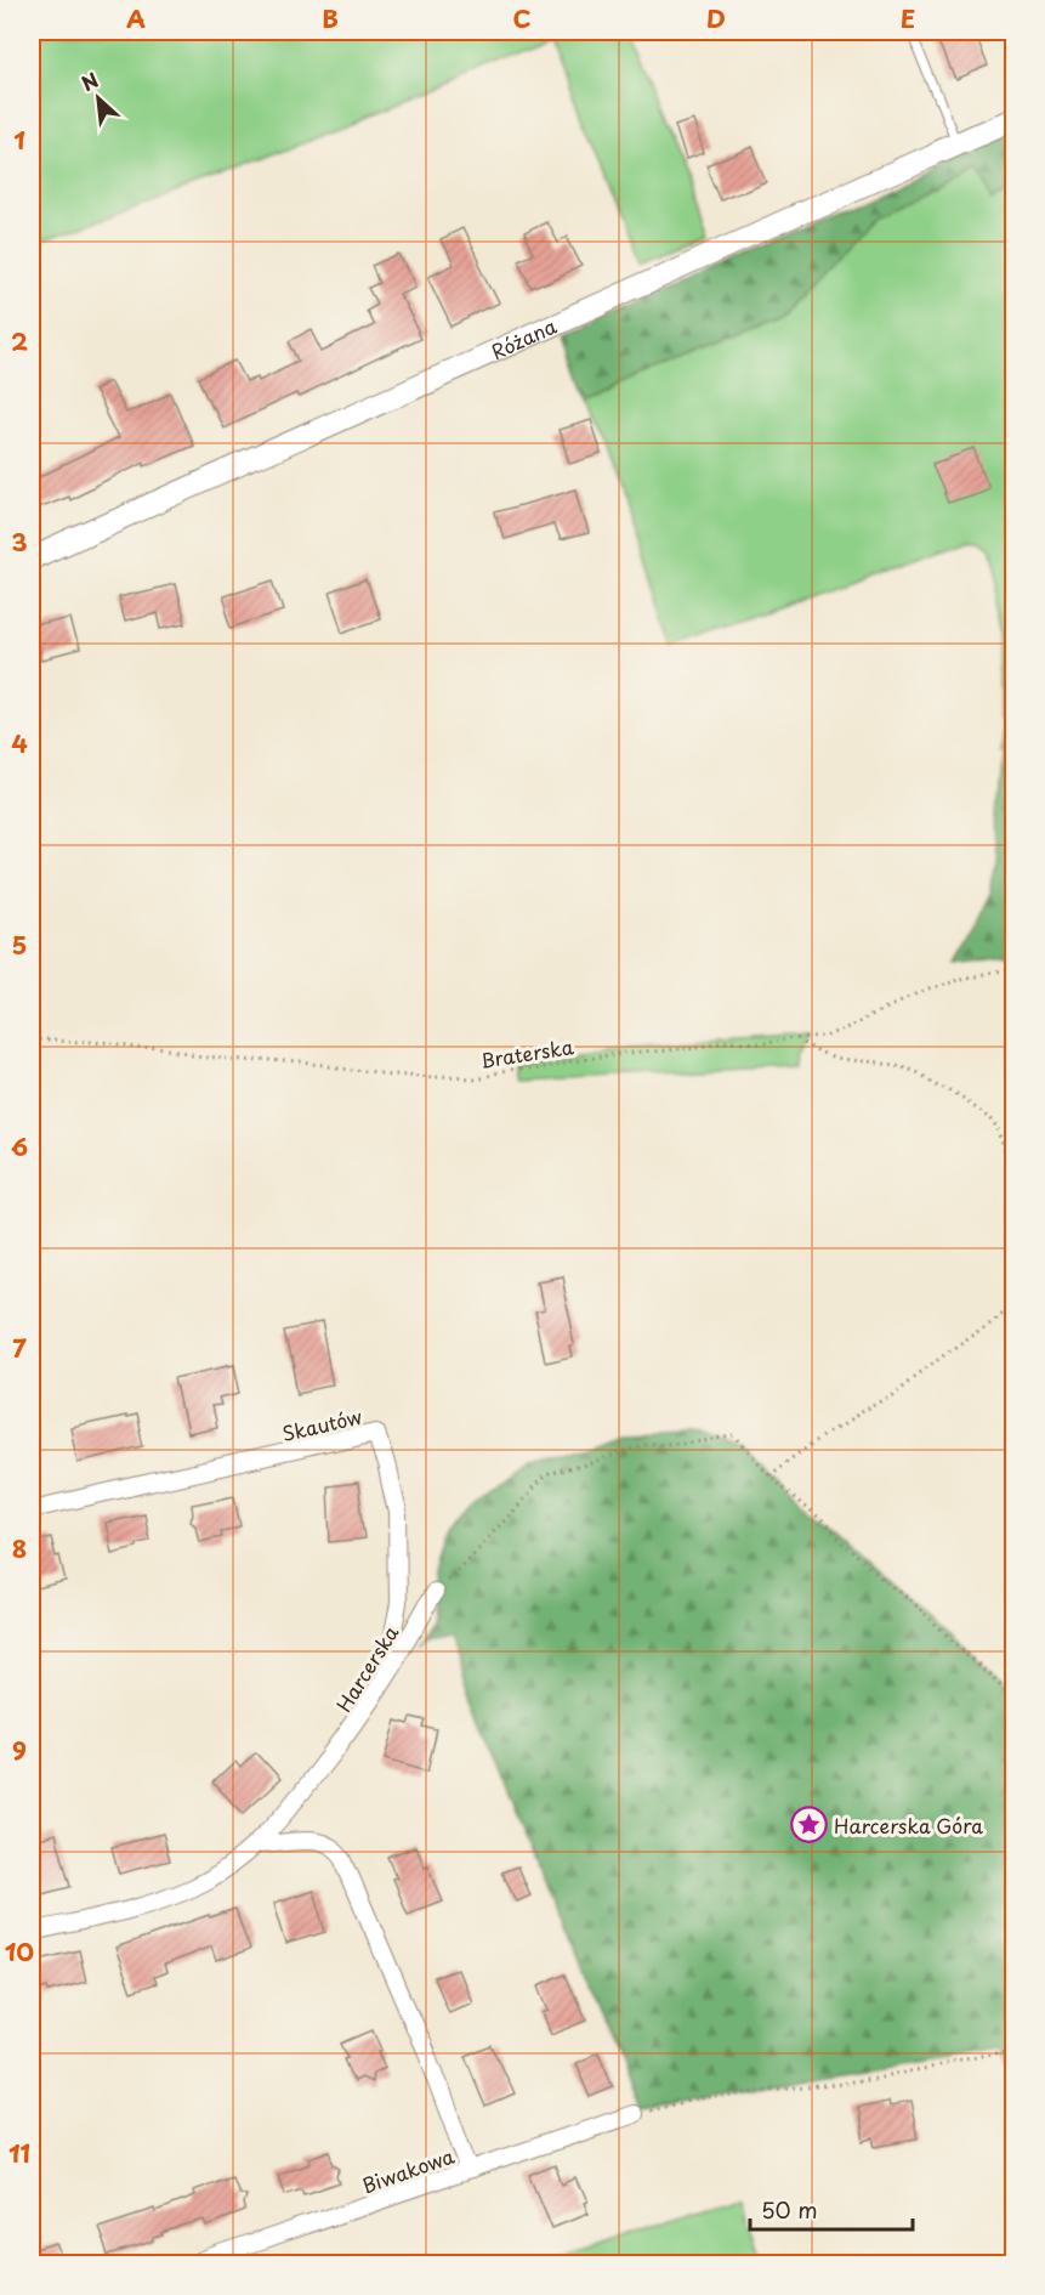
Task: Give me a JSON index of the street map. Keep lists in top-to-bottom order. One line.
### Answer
{"streets":{"street":["Różana","Skautów","Harcerska","Biwakowa"],"path":["Braterska"]},"crossings":[["Skautów","Harcerska"]],"places":{"place":["Harcerska Góra"]},"scale_bar":"50 m","north":"top left","grid":{"columns":["A","B","C","D","E"],"rows":["1","2","3","4","5","6","7","8","9","10","11"]}}
